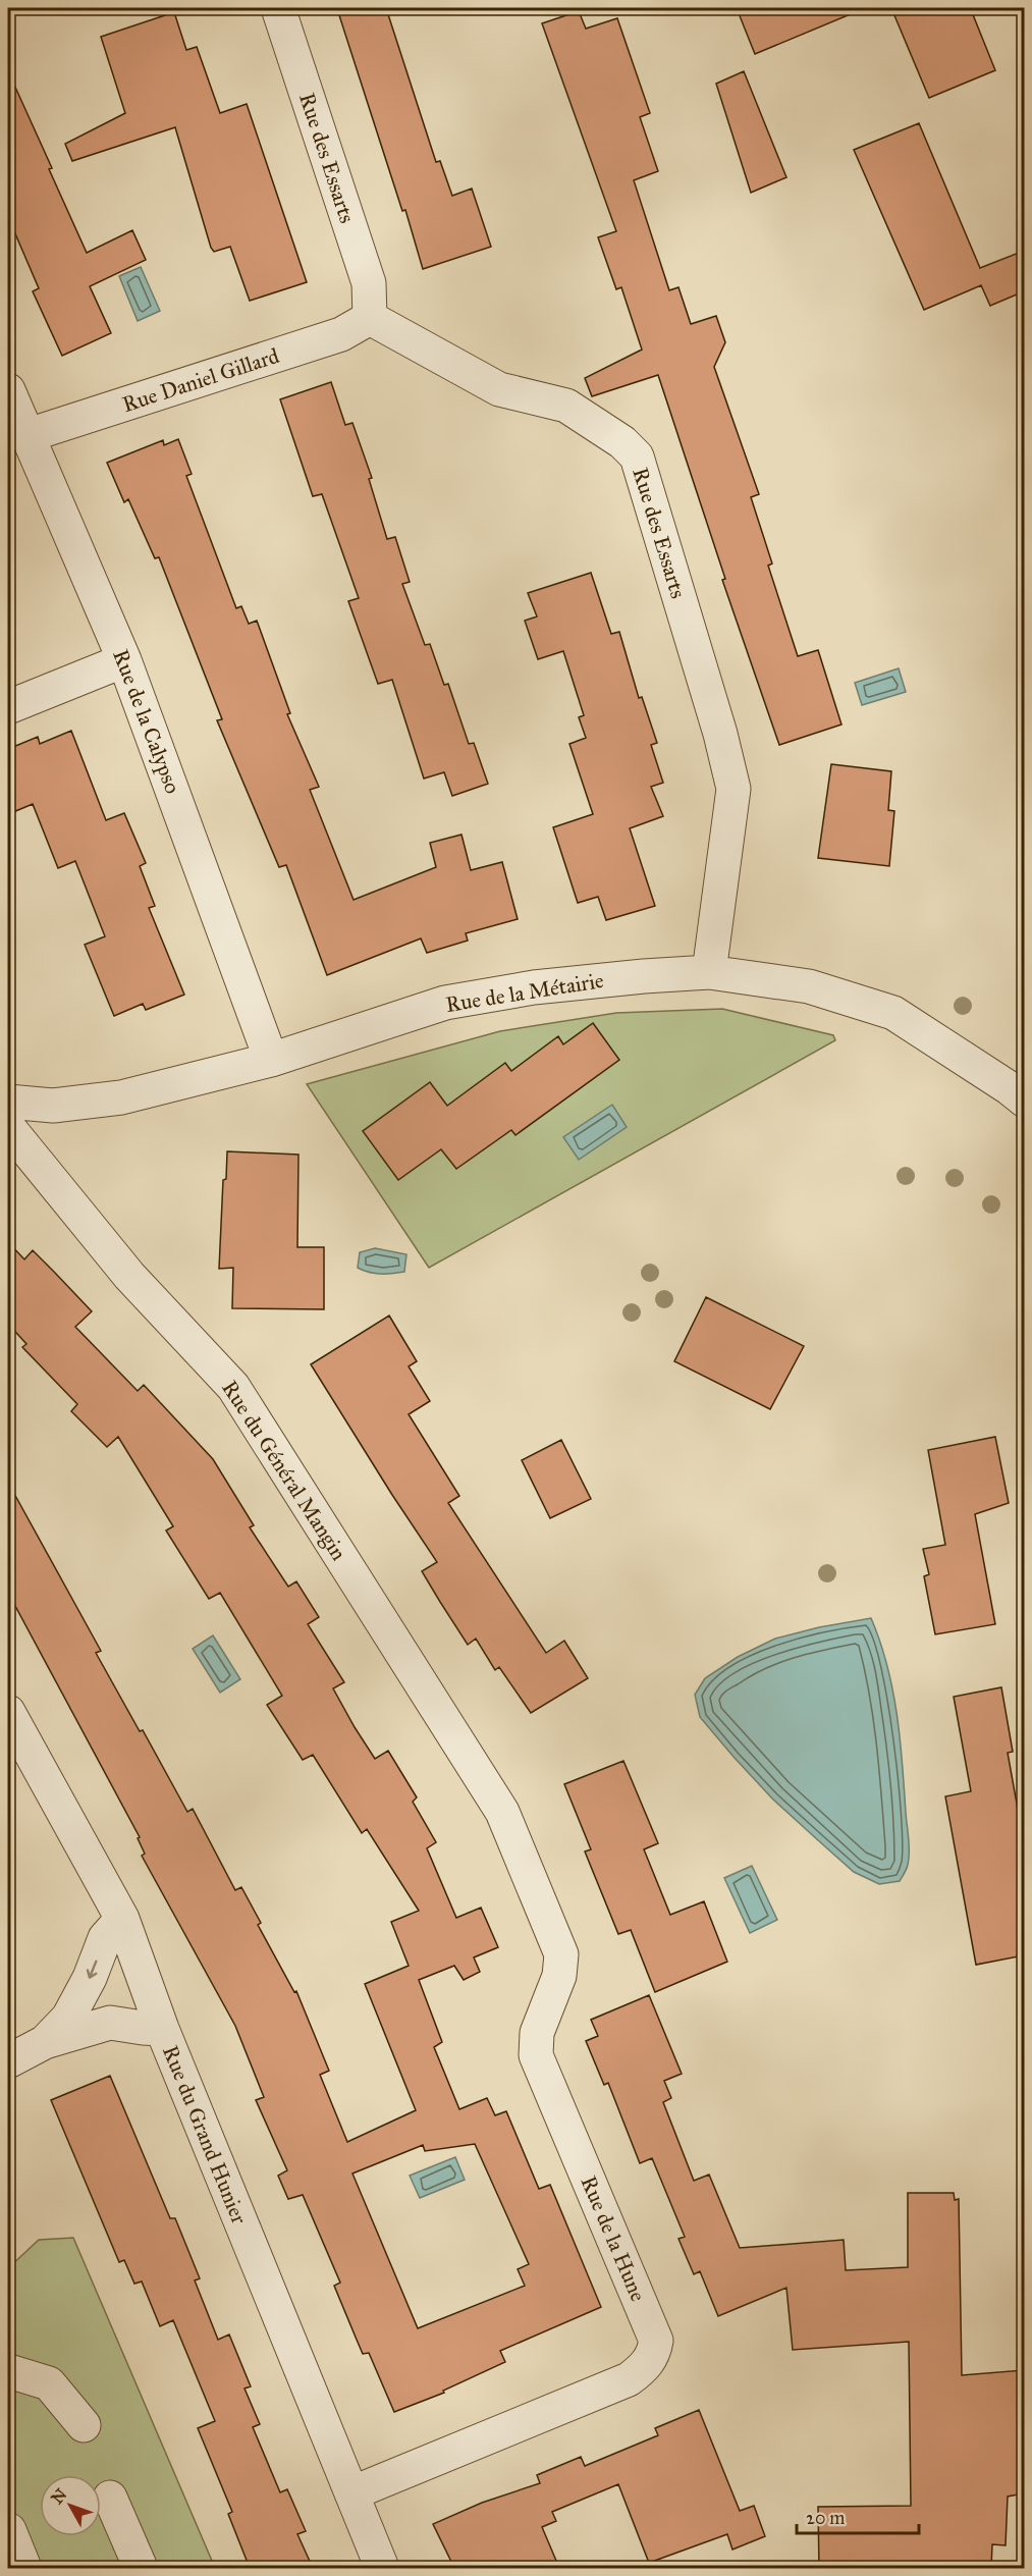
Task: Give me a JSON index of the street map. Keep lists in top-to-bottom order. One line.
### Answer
{"streets":{"street":["Rue des Essarts","Rue Daniel Gillard","Rue de la Calypso","Rue de la Métairie","Rue du Général Mangin","Rue du Grand Hunier","Rue de la Hune"]},"crossings":[["Rue des Essarts","Rue Daniel Gillard"],["Rue des Essarts","Rue de la Métairie"],["Rue Daniel Gillard","Rue de la Calypso"],["Rue de la Calypso","Rue de la Métairie"],["Rue du Général Mangin","Rue de la Hune"],["Rue du Grand Hunier","Rue de la Hune"]],"scale_bar":"20 m","north":"top left"}
